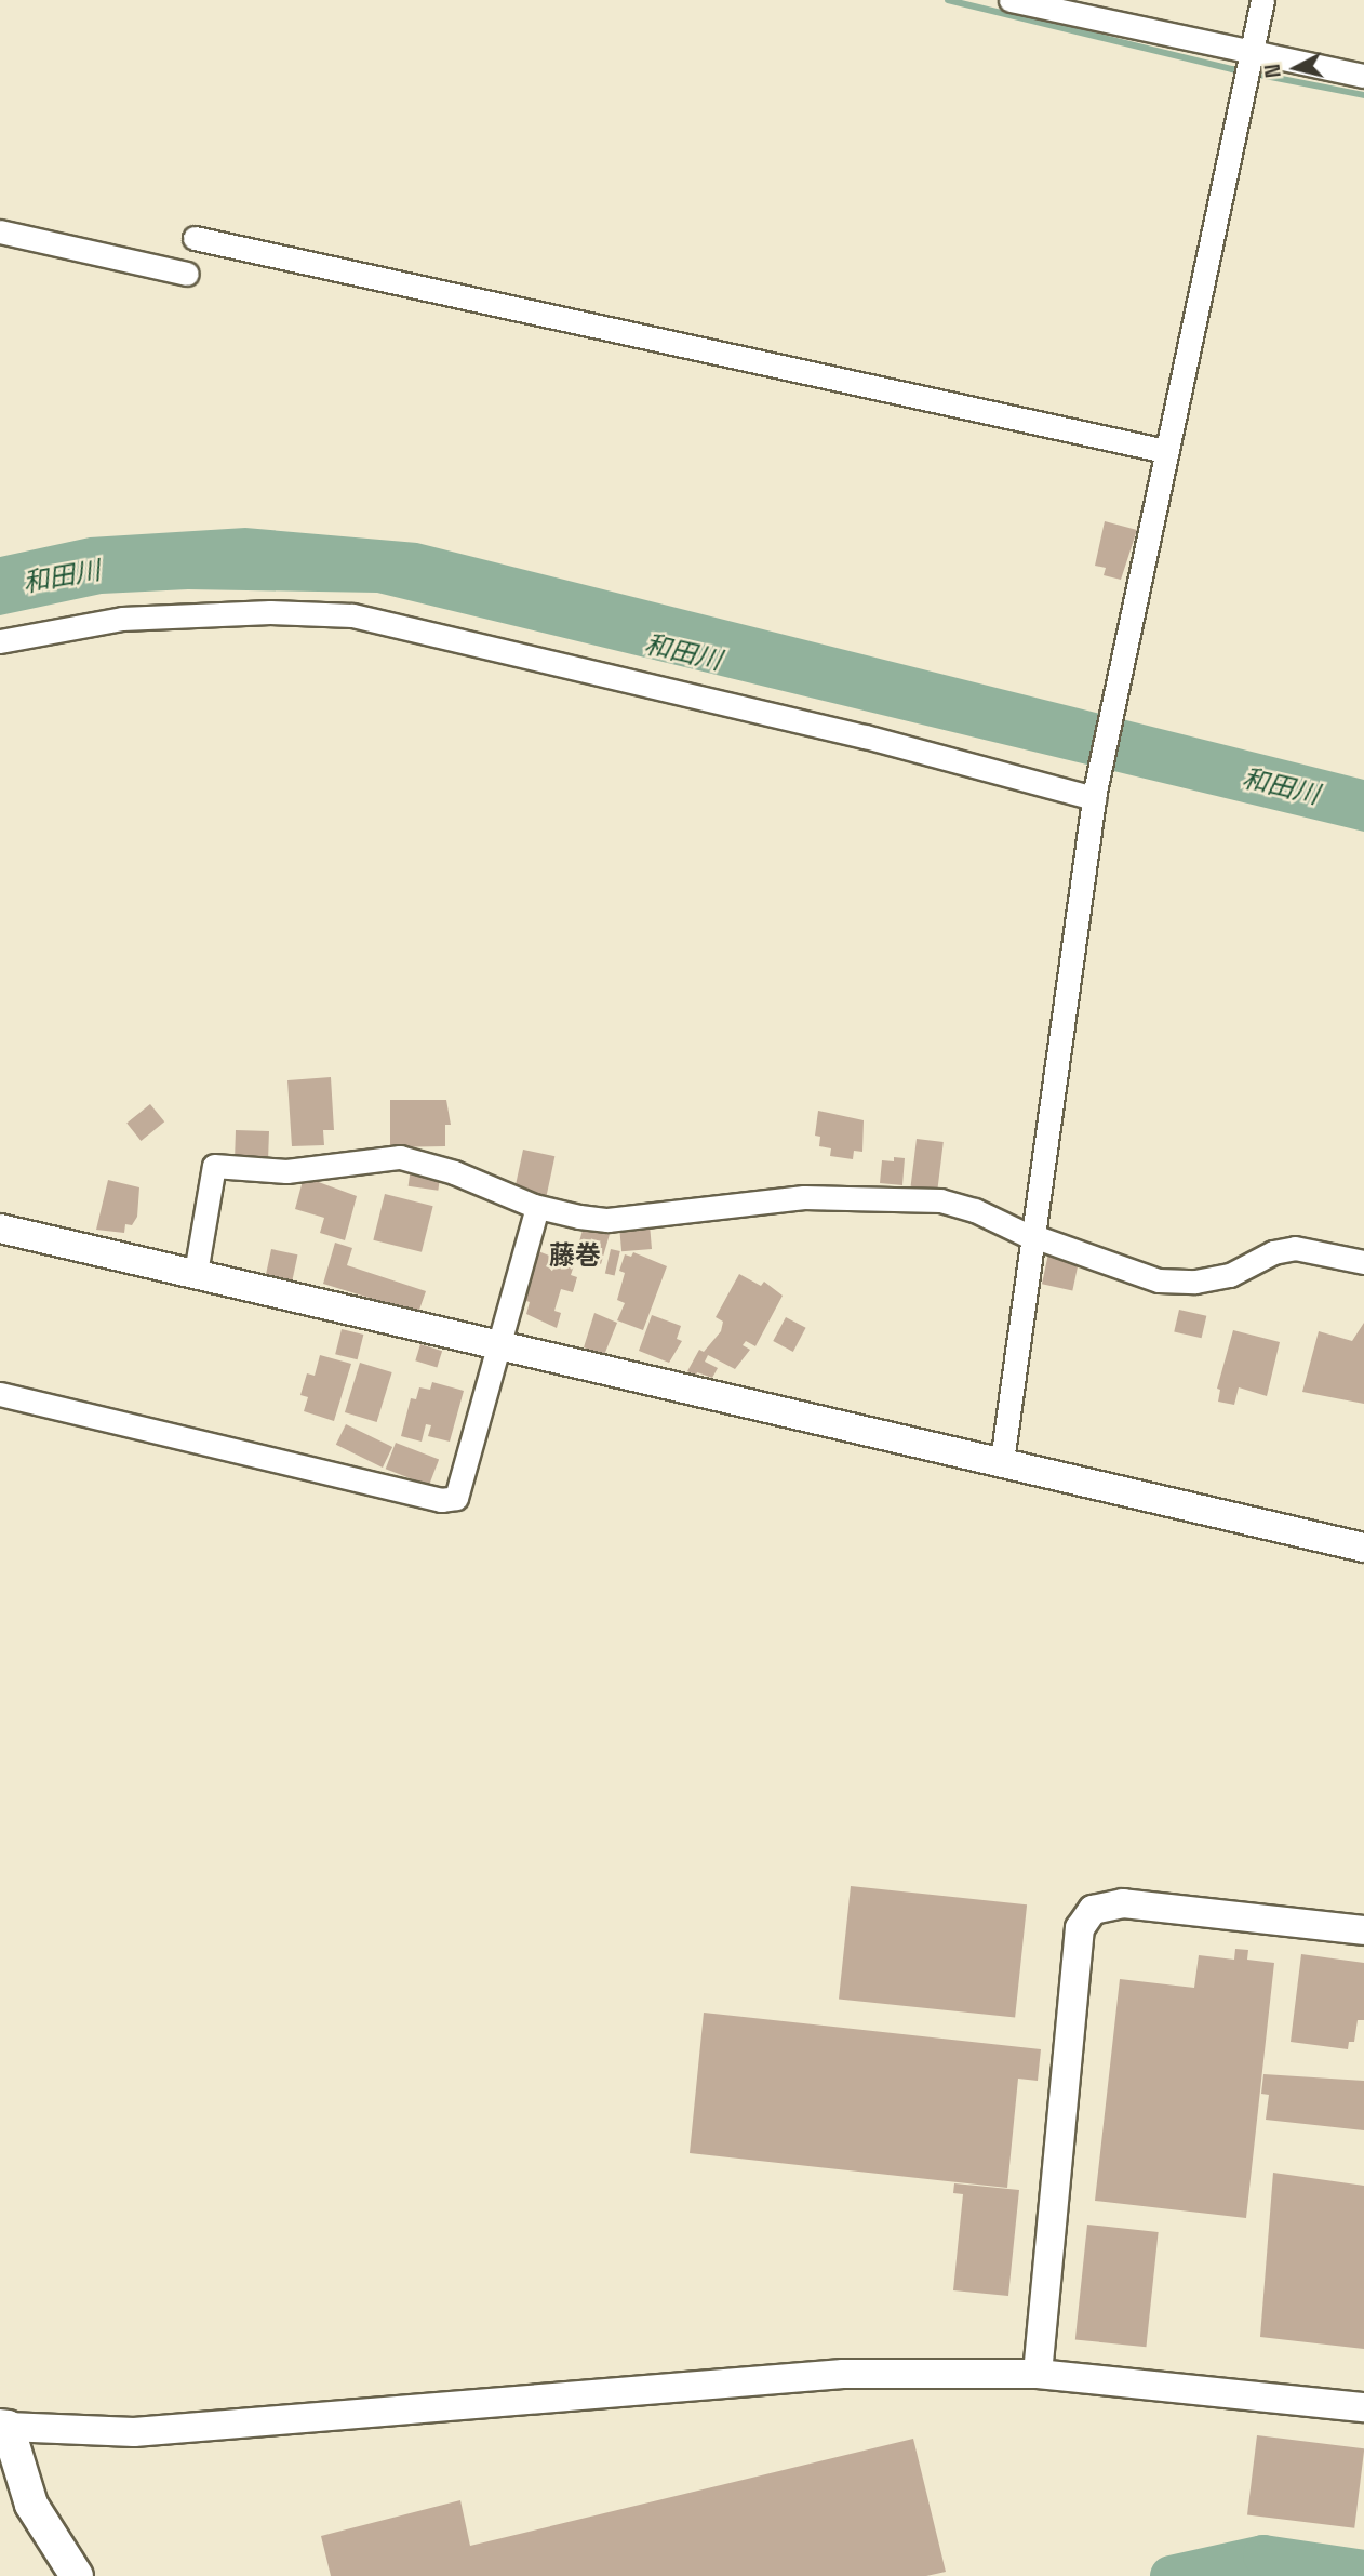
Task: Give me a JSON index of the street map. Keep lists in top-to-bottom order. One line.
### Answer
{"districts":["藤巻"],"water":["和田川"],"north":"left"}
